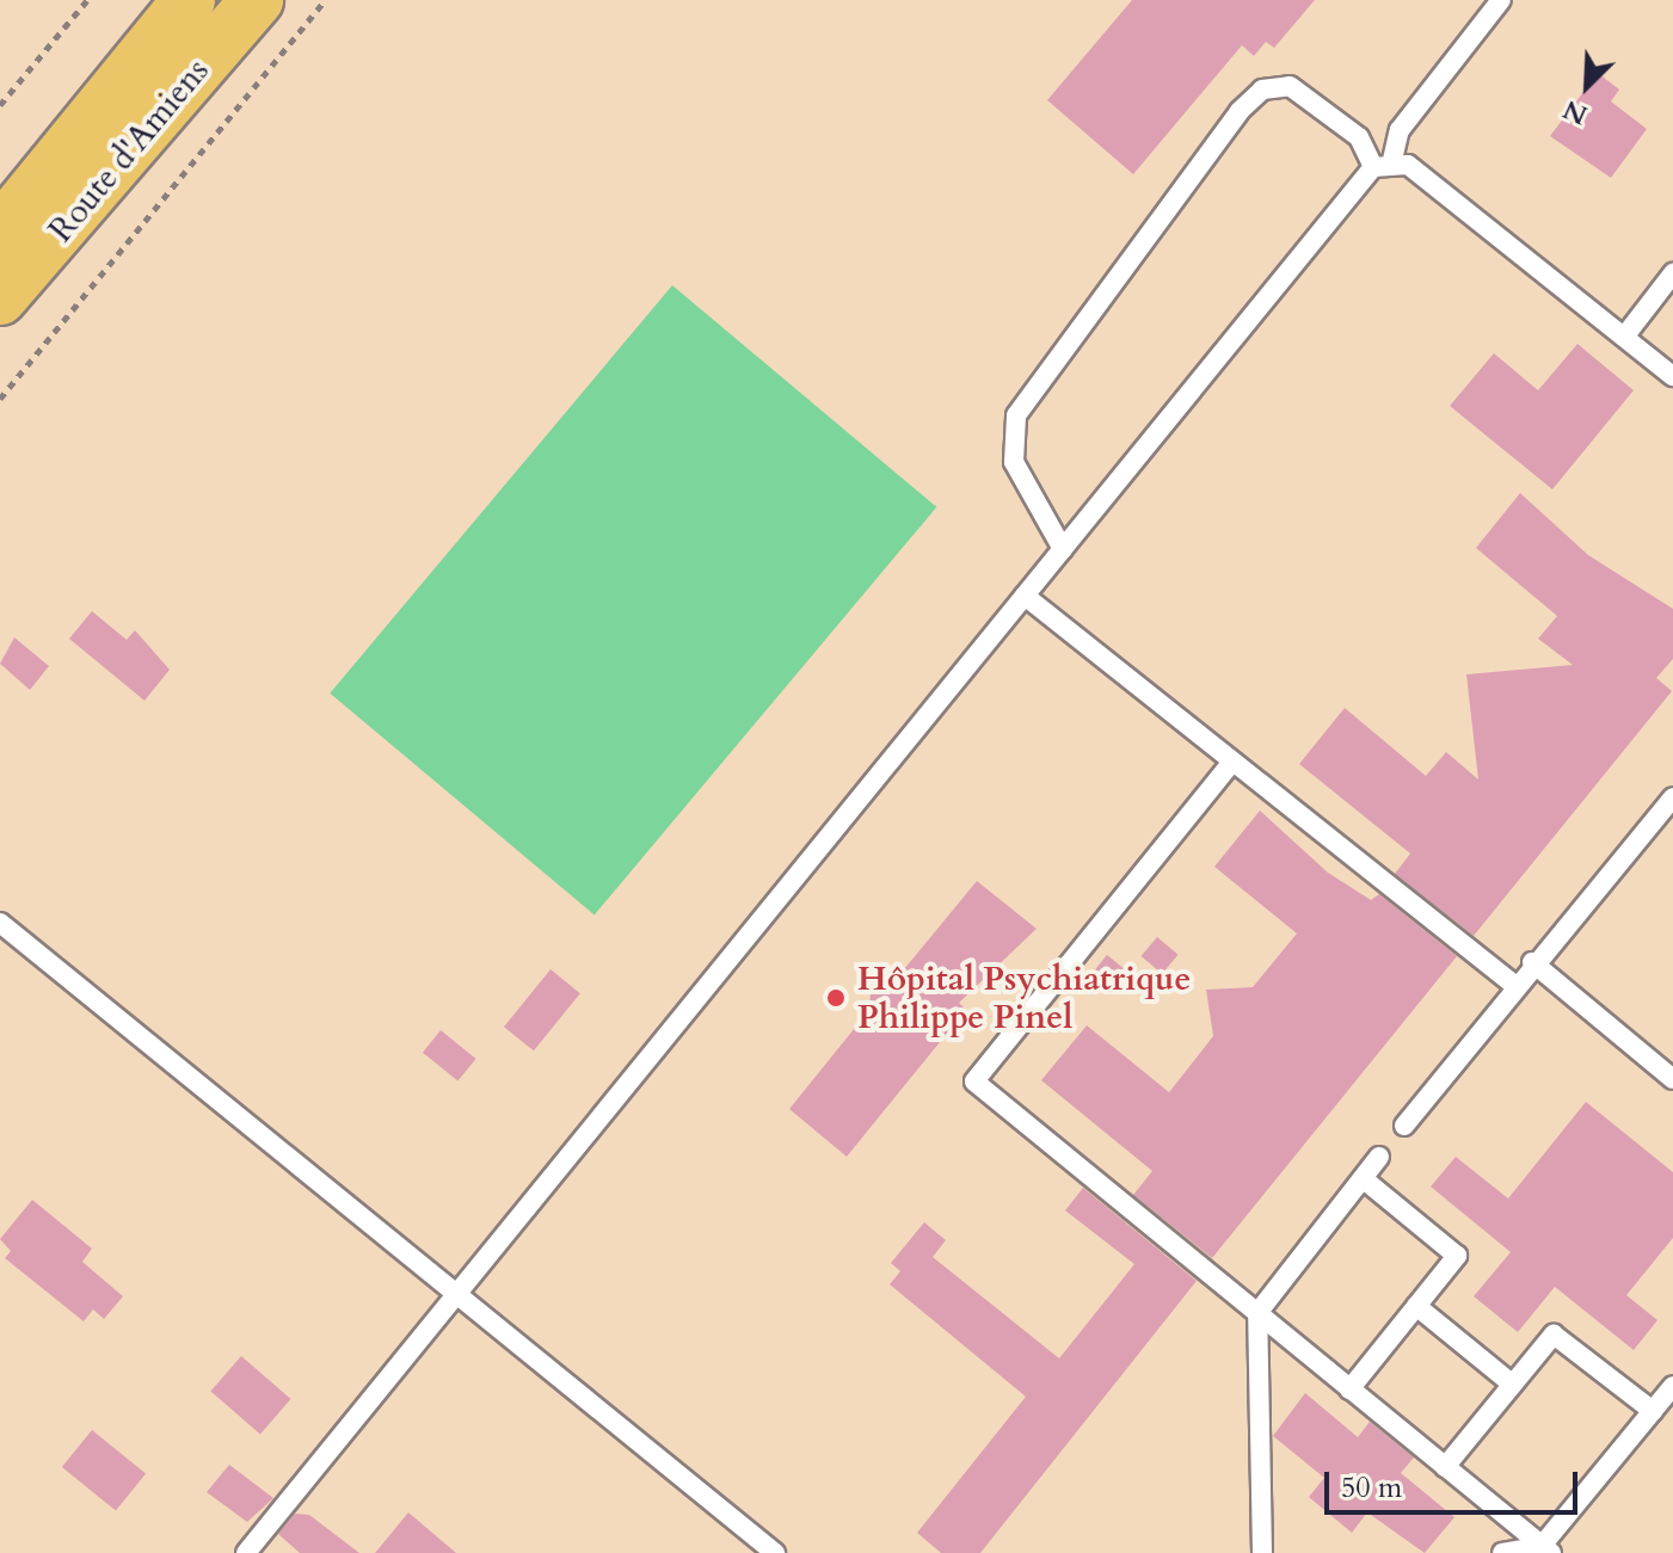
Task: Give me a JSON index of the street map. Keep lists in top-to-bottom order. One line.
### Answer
{"streets":{"main road":["Route d'Amiens"]},"places":["Hôpital Psychiatrique Philippe Pinel"],"scale_bar":"50 m","north":"bottom left"}
